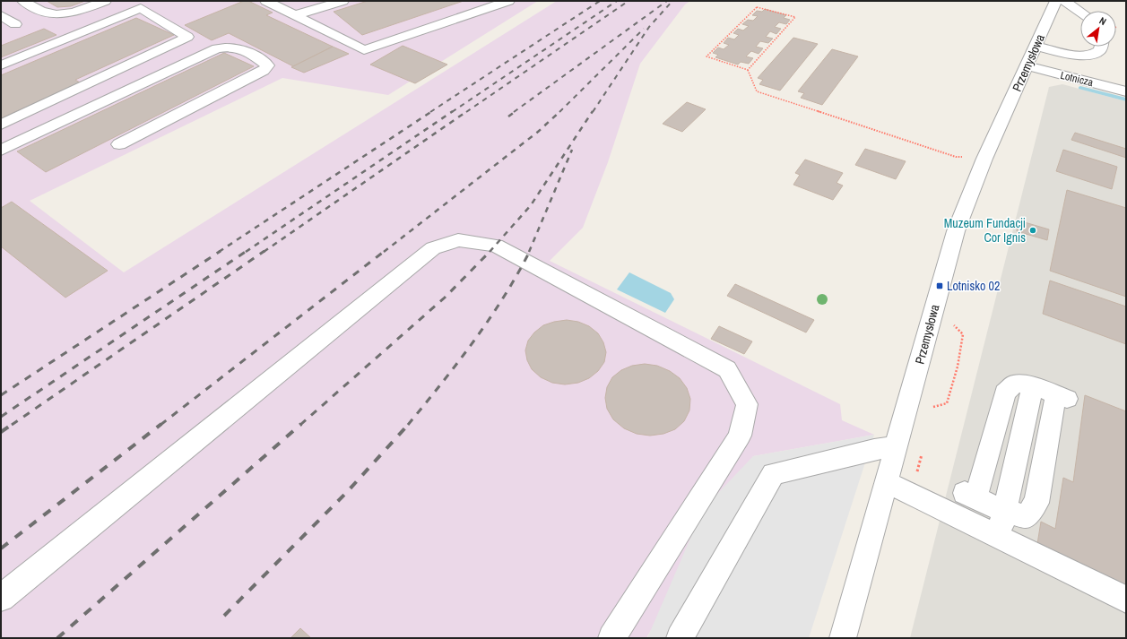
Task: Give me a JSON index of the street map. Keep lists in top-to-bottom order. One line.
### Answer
{"streets":{"street":["Przemysłowa","Lotnicza"]},"crossings":[["Przemysłowa","Lotnicza"]],"places":{"other":["Muzeum Fundacji Cor Ignis"],"transit":["Lotnisko 02"]},"north":"top right"}
